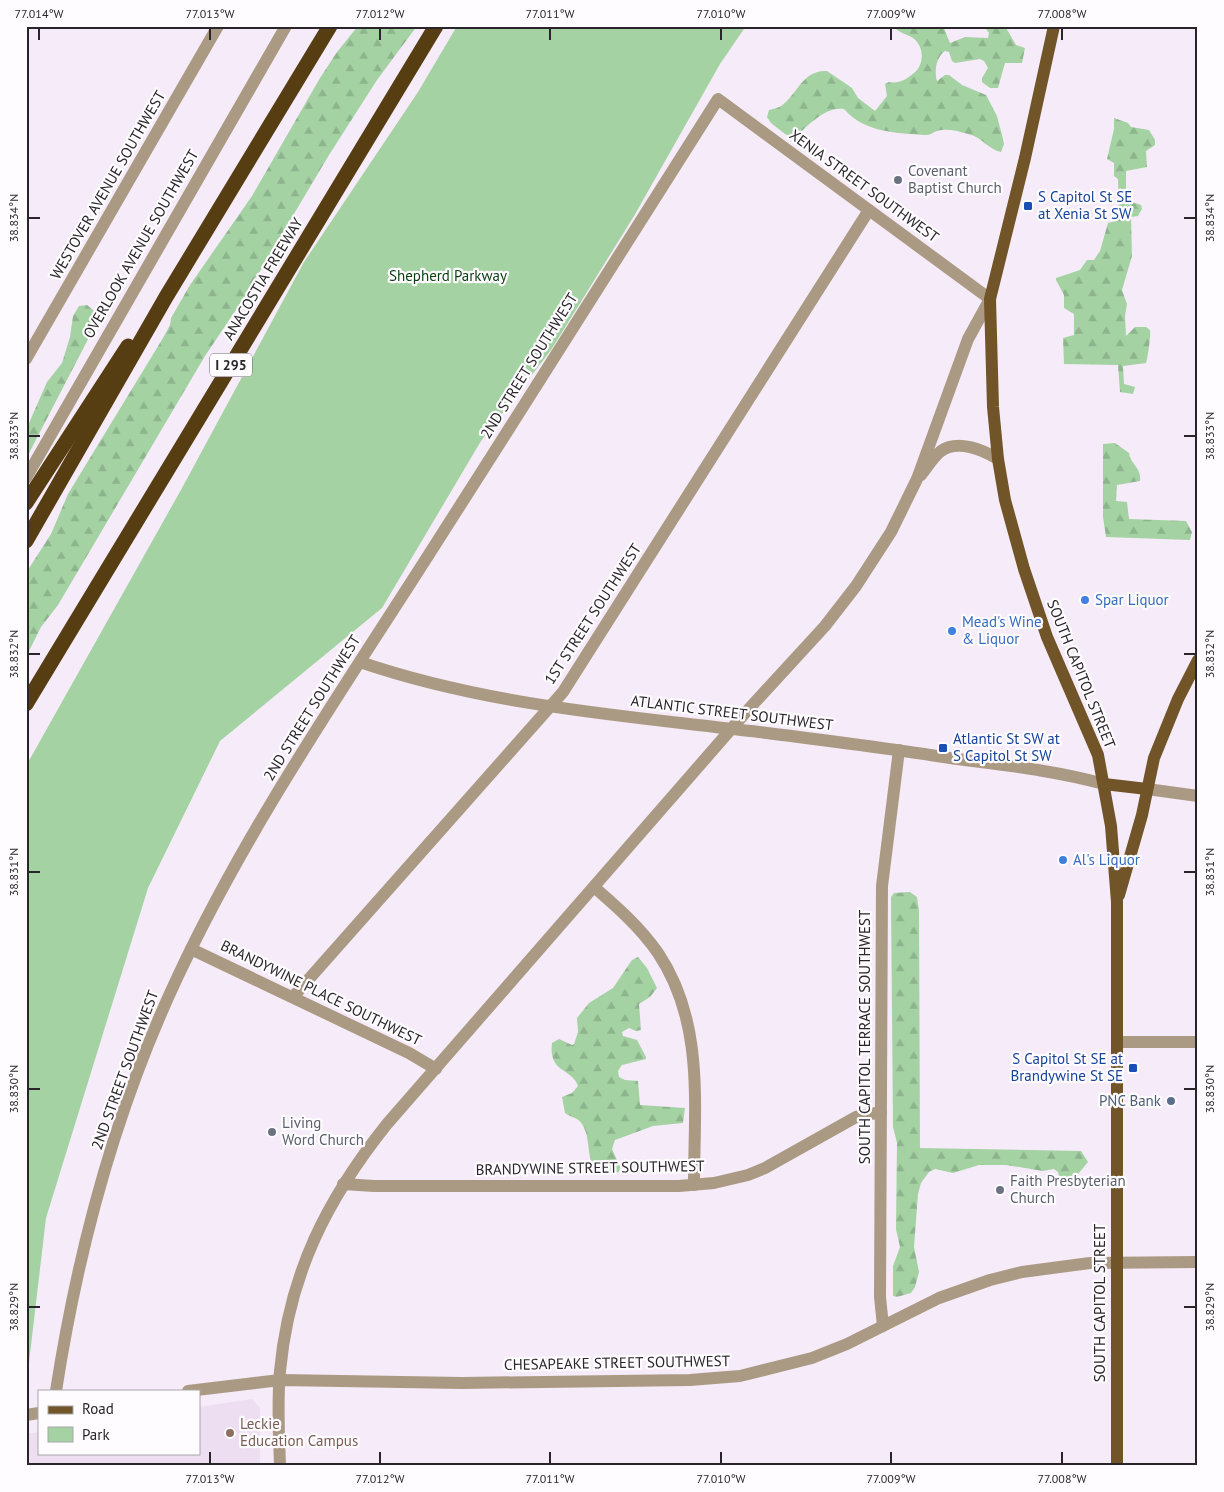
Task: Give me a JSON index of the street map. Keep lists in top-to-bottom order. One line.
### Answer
{"streets":{"highway":["ANACOSTIA FREEWAY","I 295"],"main road":["SOUTH CAPITOL STREET"],"street":["WESTOVER AVENUE SOUTHWEST","XENIA STREET SOUTHWEST","OVERLOOK AVENUE SOUTHWEST","2ND STREET SOUTHWEST","1ST STREET SOUTHWEST","ATLANTIC STREET SOUTHWEST","BRANDYWINE PLACE SOUTHWEST","SOUTH CAPITOL TERRACE SOUTHWEST","BRANDYWINE STREET SOUTHWEST","CHESAPEAKE STREET SOUTHWEST"]},"crossings":[["XENIA STREET SOUTHWEST","2ND STREET SOUTHWEST"],["XENIA STREET SOUTHWEST","1ST STREET SOUTHWEST"],["XENIA STREET SOUTHWEST","SOUTH CAPITOL STREET"],["2ND STREET SOUTHWEST","ATLANTIC STREET SOUTHWEST"],["2ND STREET SOUTHWEST","BRANDYWINE PLACE SOUTHWEST"],["1ST STREET SOUTHWEST","ATLANTIC STREET SOUTHWEST"],["1ST STREET SOUTHWEST","BRANDYWINE PLACE SOUTHWEST"],["SOUTH CAPITOL STREET","ATLANTIC STREET SOUTHWEST"],["SOUTH CAPITOL STREET","CHESAPEAKE STREET SOUTHWEST"],["ATLANTIC STREET SOUTHWEST","SOUTH CAPITOL TERRACE SOUTHWEST"],["SOUTH CAPITOL TERRACE SOUTHWEST","BRANDYWINE STREET SOUTHWEST"],["SOUTH CAPITOL TERRACE SOUTHWEST","CHESAPEAKE STREET SOUTHWEST"]],"parks":["Shepherd Parkway"],"places":{"other":["Covenant Baptist Church","Spar Liquor","Mead's Wine & Liquor","Al's Liquor","PNC Bank","Living Word Church","Faith Presbyterian Church","Leckie Education Campus"],"transit":["S Capitol St SE at Xenia St SW","Atlantic St SW at S Capitol St SW","S Capitol St SE at Brandywine St SE"]},"legend":["Road","Park"],"coordinates":["77.014°W","77.013°W","77.012°W","77.011°W","77.010°W","77.009°W","77.008°W","38.834°N","38.833°N","38.832°N","38.831°N","38.830°N","38.829°N"]}
